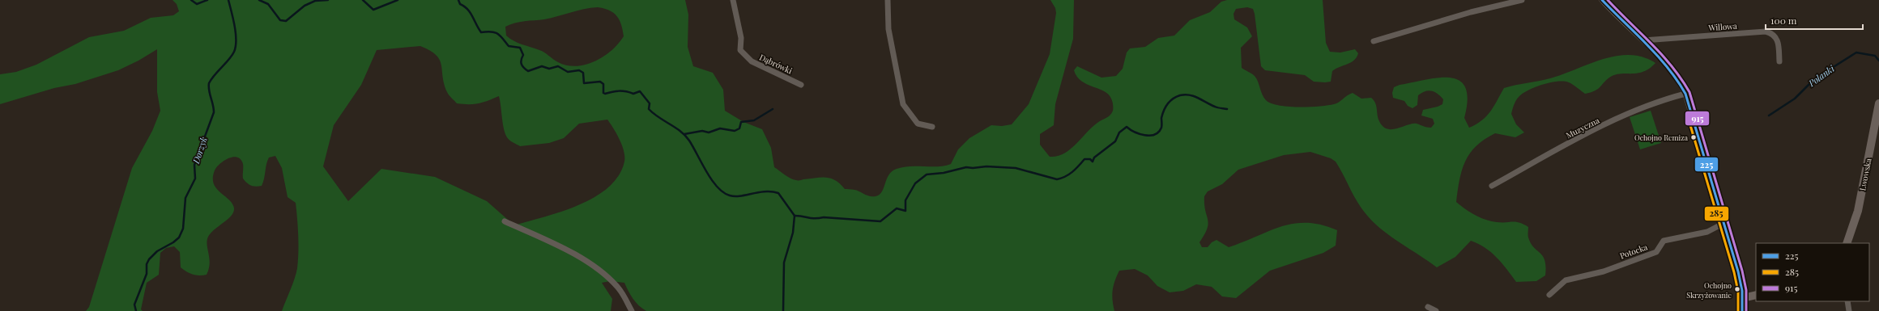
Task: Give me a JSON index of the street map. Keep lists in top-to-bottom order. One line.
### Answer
{"streets":{"street":["Willowa","Dąbrówki","Muzyczna","Lwowska","Potocka"]},"water":["Polanki","Dorzyk"],"places":["Ochojno Remiza","Ochojno Skrzyżowanie"],"lines":["transit line 225","transit line 915","transit line 285"],"legend":["225","285","915"],"scale_bar":"100 m"}
